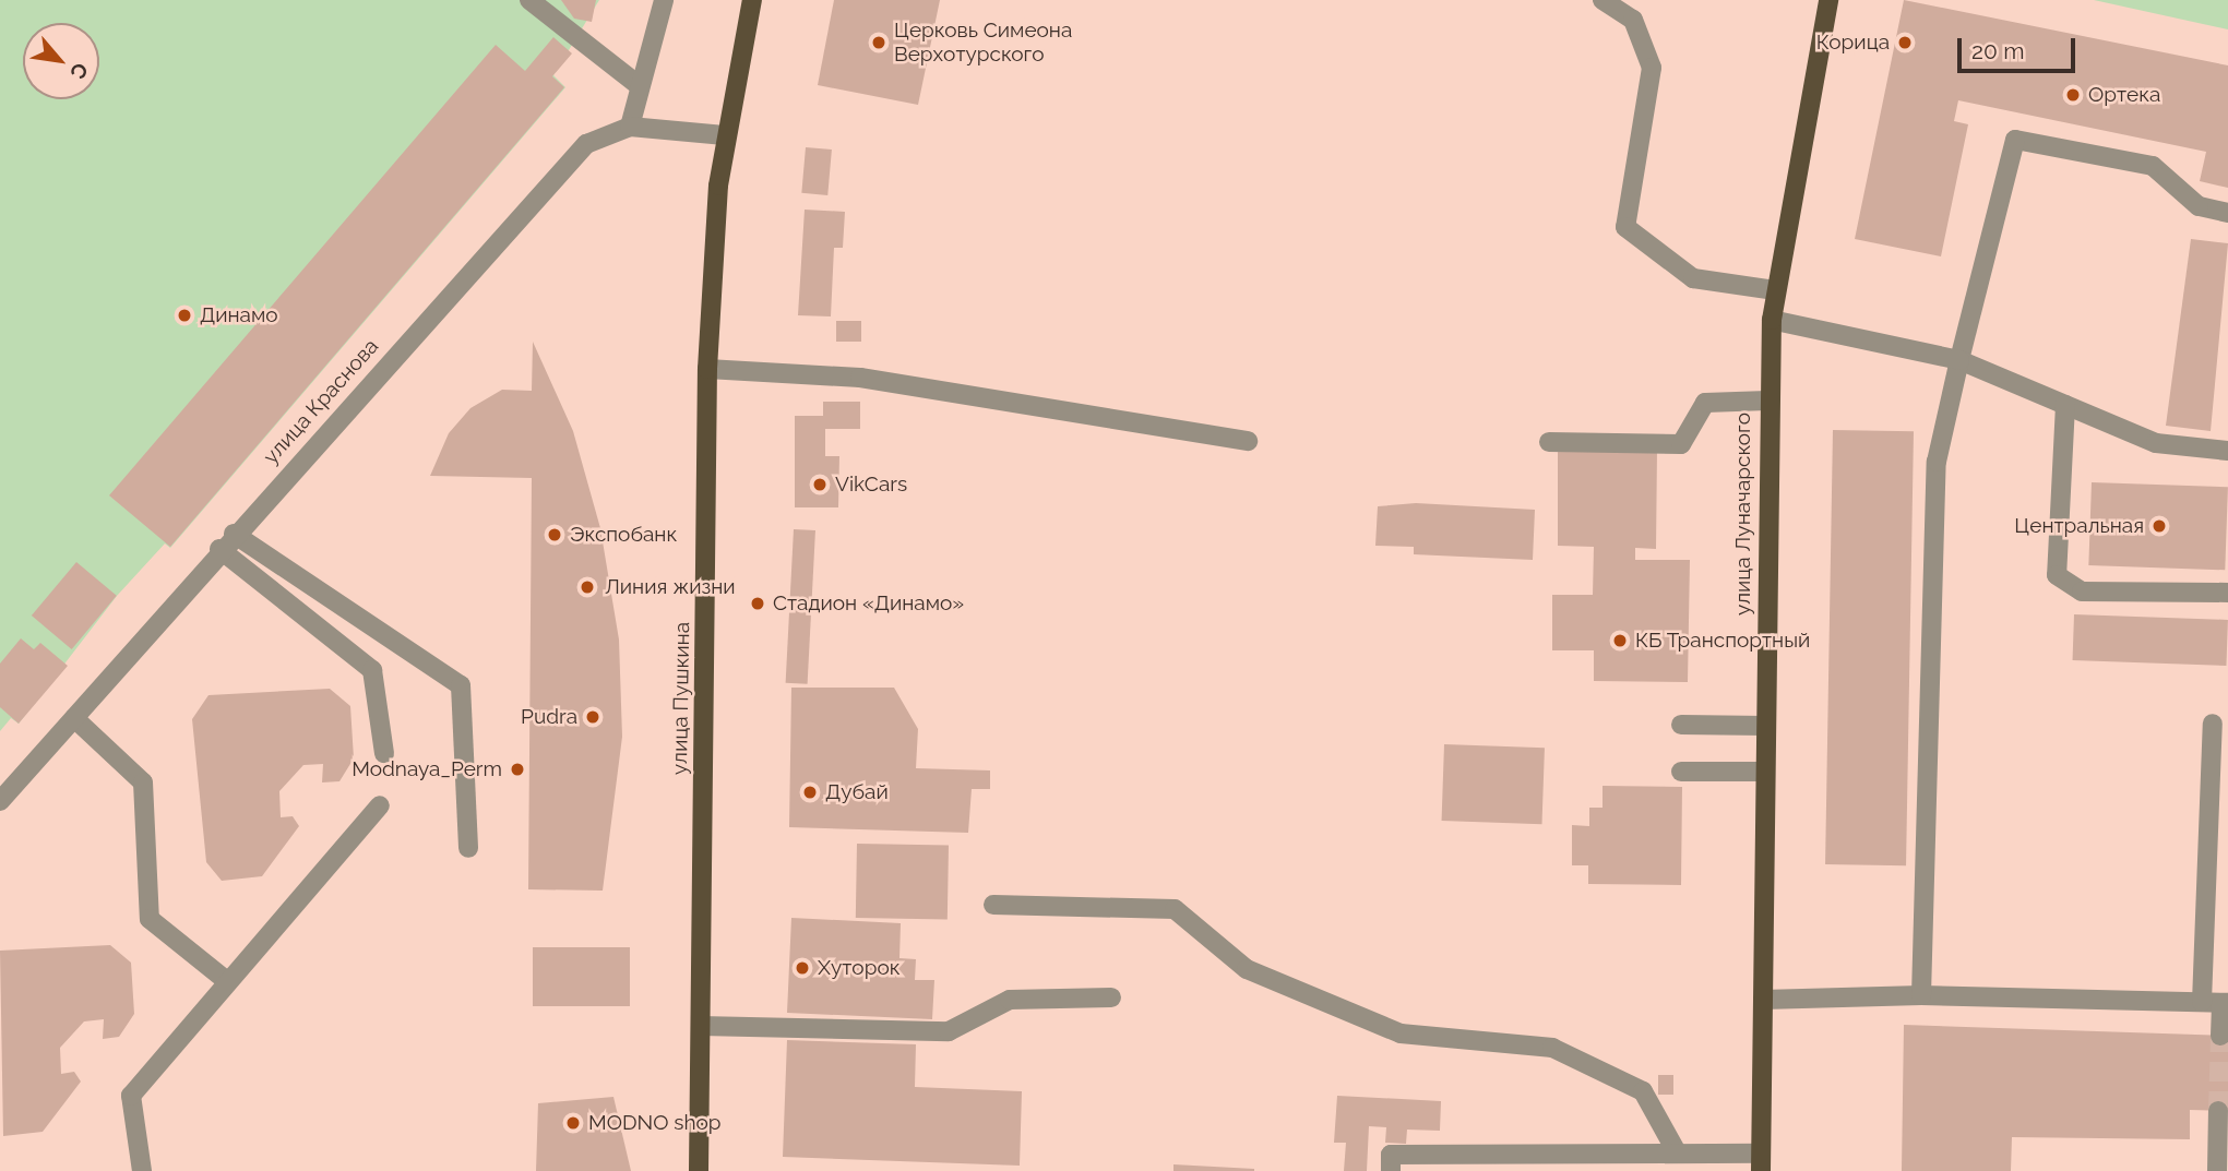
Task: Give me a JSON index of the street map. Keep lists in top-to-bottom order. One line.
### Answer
{"streets":{"main road":["улица Луначарского","улица Пушкина"],"street":["улица Краснова"]},"crossings":[["улица Краснова","улица Пушкина"]],"places":["Церковь Симеона Верхотурского","Корица","Ортека","Динамо","VikCars","Центральная","Экспобанк","Линия жизни","Стадион «Динамо»","КБ Транспортный","Pudra","Modnaya_Perm","Дубай","Хуторок","MODNO shop"],"scale_bar":"20 m","north":"bottom right"}
